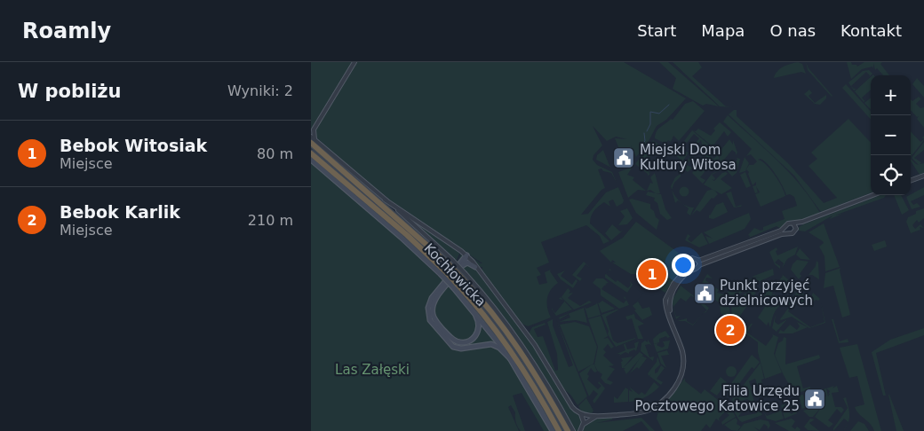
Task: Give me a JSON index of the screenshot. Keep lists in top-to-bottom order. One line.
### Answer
{"streets":{"main road":["Kochłowicka"]},"parks":["Las Załęski"],"places":{"public building":["Miejski Dom Kultury Witosa","Punkt przyjęć dzielnicowych","Filia Urzędu Pocztowego Katowice 25"]},"page":{"header":"Roamly","nav":["Start","Mapa","O nas","Kontakt"],"heading":["W pobliżu","Wyniki: 2"],"map_buttons":["+","−"],"list":[{"mark":"1","name":"Bebok Witosiak","note":"Miejsce","value":"80 m"},{"mark":"2","name":"Bebok Karlik","note":"Miejsce","value":"210 m"}],"pins":["1","2"]}}
